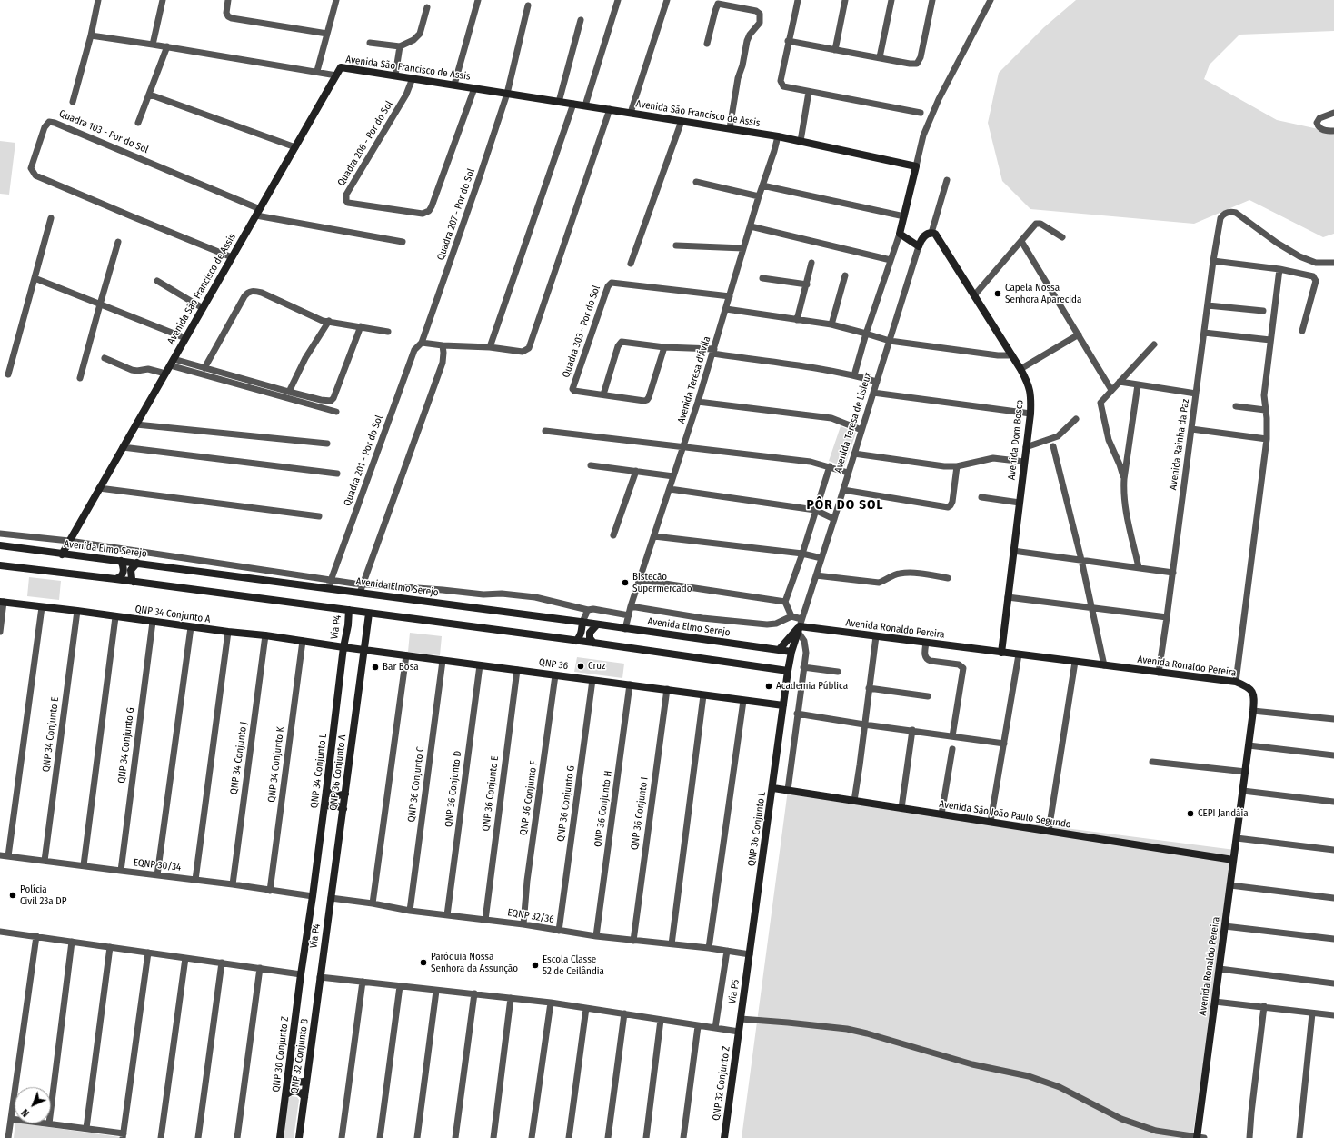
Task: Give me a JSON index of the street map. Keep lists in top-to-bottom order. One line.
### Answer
{"streets":{"street":["Avenida São Francisco de Assis","Quadra 103 - Por do Sol","Quadra 206 - Por do Sol","Quadra 207 - Por do Sol","Quadra 303 - Por do Sol","Avenida Teresa d'Ávila","Avenida Teresa de Lisieux","Avenida Dom Bosco","Avenida Rainha da Paz","Quadra 201 - Por do Sol","Avenida Elmo Serejo","QNP 34 Conjunto A","Via P4","Avenida Ronaldo Pereira","QNP 36","QNP 34 Conjunto E","QNP 34 Conjunto G","QNP 34 Conjunto J","QNP 34 Conjunto K","QNP 34 Conjunto L","QNP 36 Conjunto A","QNP 36 Conjunto C","QNP 36 Conjunto D","QNP 36 Conjunto E","QNP 36 Conjunto F","QNP 36 Conjunto G","QNP 36 Conjunto H","QNP 36 Conjunto I","Avenida São João Paulo Segundo","QNP 36 Conjunto L","EQNP 30/34","EQNP 32/36","Via P5","QNP 30 Conjunto Z","QNP 32 Conjunto B","QNP 32 Conjunto Z"]},"crossings":[["Avenida São Francisco de Assis","Quadra 103 - Por do Sol"],["Avenida São Francisco de Assis","Quadra 206 - Por do Sol"],["Avenida São Francisco de Assis","Quadra 207 - Por do Sol"],["Avenida São Francisco de Assis","Avenida Teresa d'Ávila"],["Avenida São Francisco de Assis","Avenida Elmo Serejo"],["Quadra 207 - Por do Sol","Quadra 201 - Por do Sol"],["Quadra 303 - Por do Sol","Avenida Teresa d'Ávila"],["Avenida Teresa d'Ávila","Avenida Elmo Serejo"],["Avenida Teresa de Lisieux","Avenida Dom Bosco"],["Avenida Teresa de Lisieux","Avenida Ronaldo Pereira"],["Avenida Dom Bosco","Avenida Ronaldo Pereira"],["Avenida Rainha da Paz","Avenida Ronaldo Pereira"],["Quadra 201 - Por do Sol","Avenida Elmo Serejo"],["QNP 34 Conjunto A","Via P4"],["QNP 34 Conjunto A","QNP 36"],["QNP 34 Conjunto A","QNP 34 Conjunto E"],["QNP 34 Conjunto A","QNP 34 Conjunto G"],["QNP 34 Conjunto A","QNP 34 Conjunto J"],["QNP 34 Conjunto A","QNP 34 Conjunto K"],["QNP 34 Conjunto A","QNP 34 Conjunto L"],["Via P4","QNP 36"],["Via P4","QNP 34 Conjunto L"],["Via P4","QNP 36 Conjunto A"],["Via P4","EQNP 30/34"],["Via P4","EQNP 32/36"],["Via P4","QNP 30 Conjunto Z"],["Via P4","QNP 32 Conjunto B"],["Avenida Ronaldo Pereira","Avenida São João Paulo Segundo"],["QNP 36","QNP 34 Conjunto L"],["QNP 36","QNP 36 Conjunto A"],["QNP 36","QNP 36 Conjunto C"],["QNP 36","QNP 36 Conjunto D"],["QNP 36","QNP 36 Conjunto E"],["QNP 36","QNP 36 Conjunto F"],["QNP 36","QNP 36 Conjunto G"],["QNP 36","QNP 36 Conjunto H"],["QNP 36","QNP 36 Conjunto I"],["QNP 36","QNP 36 Conjunto L"],["QNP 34 Conjunto E","EQNP 30/34"],["QNP 34 Conjunto G","EQNP 30/34"],["QNP 34 Conjunto J","EQNP 30/34"],["QNP 34 Conjunto K","EQNP 30/34"],["QNP 34 Conjunto L","EQNP 30/34"],["QNP 36 Conjunto A","EQNP 32/36"],["QNP 36 Conjunto C","EQNP 32/36"],["QNP 36 Conjunto D","EQNP 32/36"],["QNP 36 Conjunto E","EQNP 32/36"],["QNP 36 Conjunto F","EQNP 32/36"],["QNP 36 Conjunto G","EQNP 32/36"],["QNP 36 Conjunto H","EQNP 32/36"],["QNP 36 Conjunto I","EQNP 32/36"],["Avenida São João Paulo Segundo","QNP 36 Conjunto L"],["QNP 36 Conjunto L","EQNP 32/36"],["QNP 36 Conjunto L","Via P5"],["EQNP 32/36","Via P5"],["Via P5","QNP 32 Conjunto Z"]],"districts":["PÔR DO SOL"],"places":["Capela Nossa Senhora Aparecida","Bistecão Supermercado","Cruz","Bar Bosa","Academia Pública","CEPI Jandáia","Polícia Civil 23a DP","Paróquia Nossa Senhora da Assunção","Escola Classe 52 de Ceilândia"],"north":"bottom left"}
